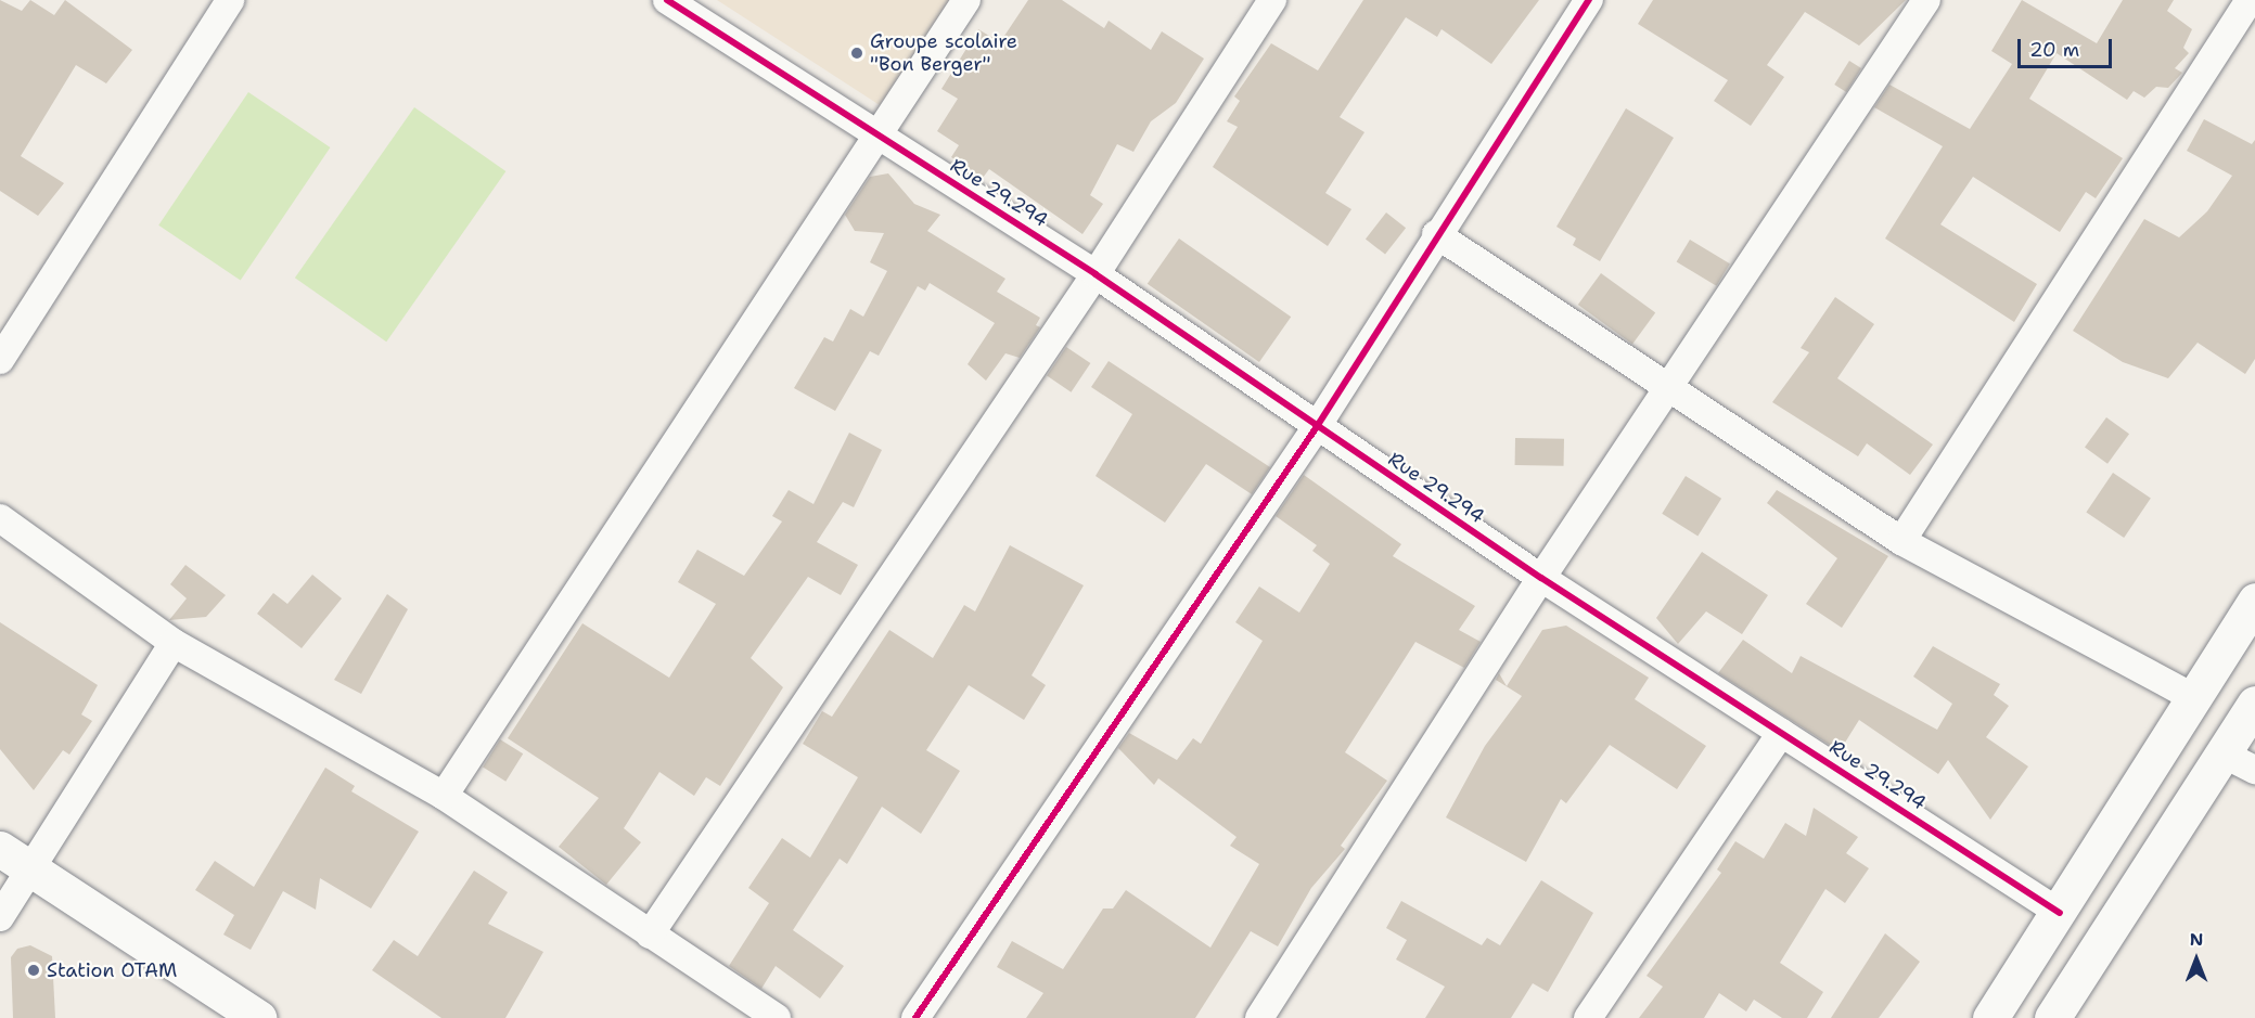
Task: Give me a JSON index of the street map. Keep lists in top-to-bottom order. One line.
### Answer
{"streets":{"street":["Rue 29.294"]},"places":["Groupe scolaire \"Bon Berger\"","Station OTAM"],"scale_bar":"20 m","north":"top"}
